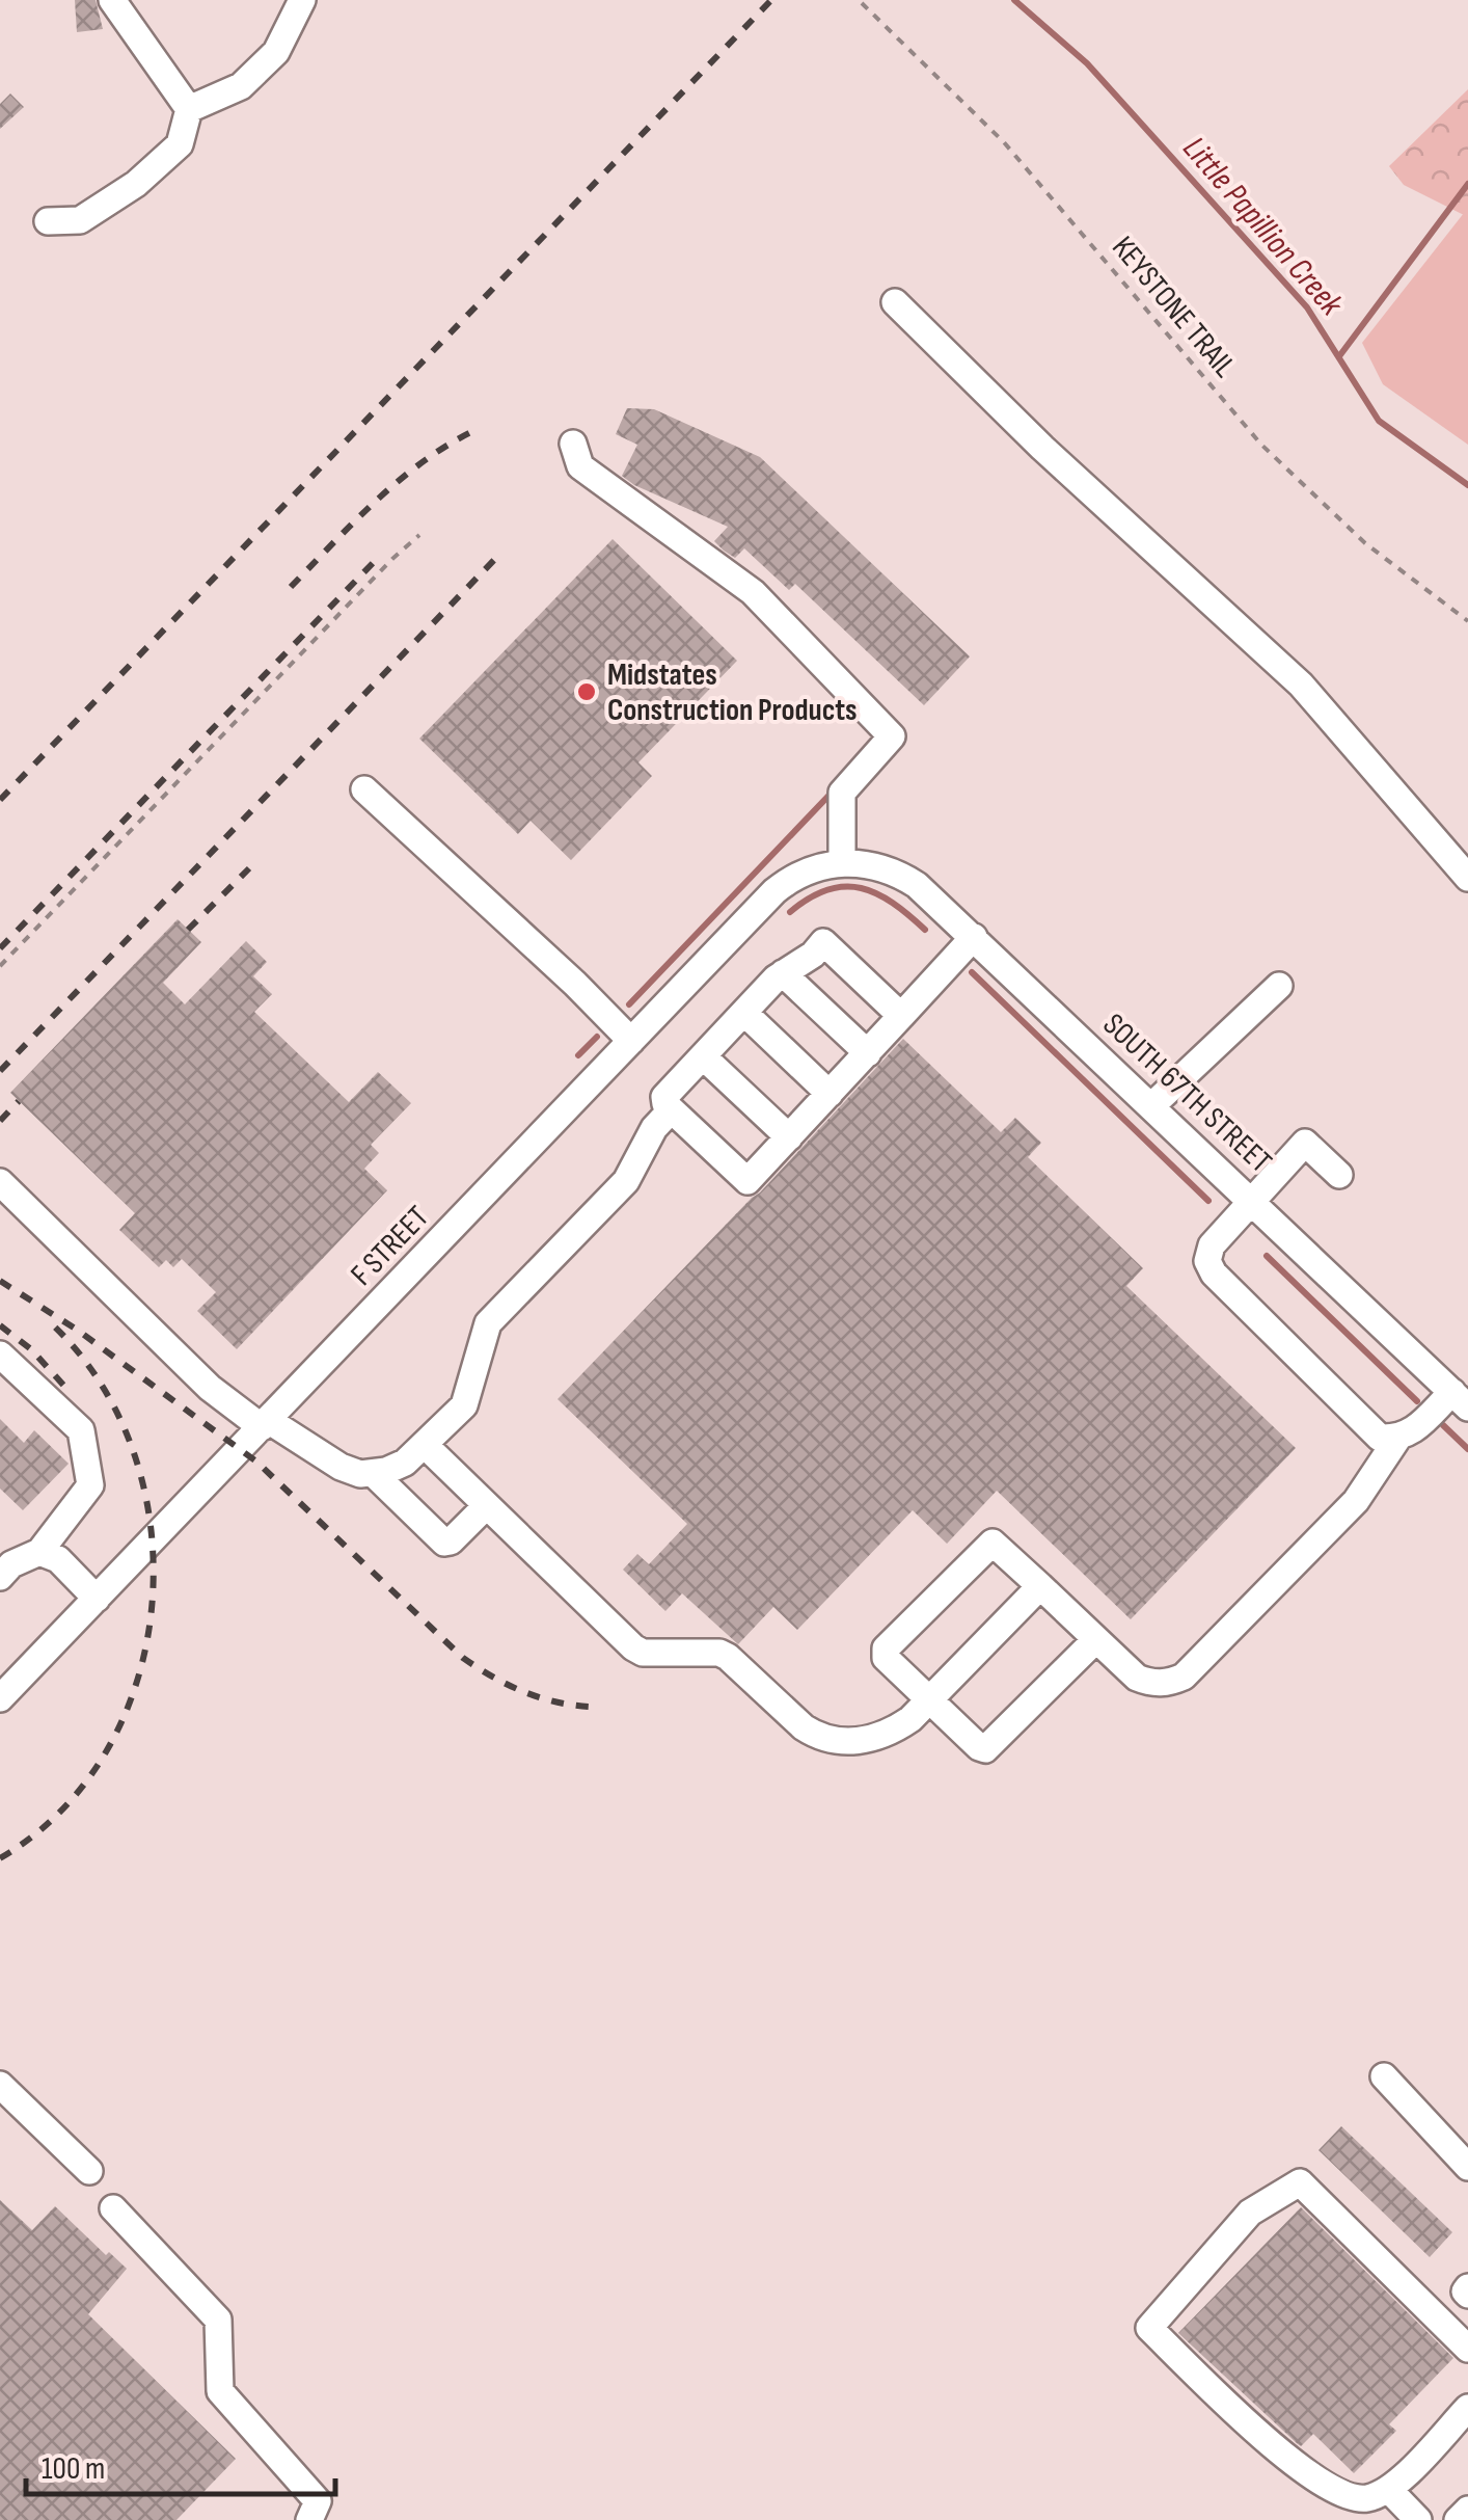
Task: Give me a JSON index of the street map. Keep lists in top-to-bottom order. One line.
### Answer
{"streets":{"street":["SOUTH 67TH STREET","F STREET"],"path":["KEYSTONE TRAIL"]},"crossings":[["SOUTH 67TH STREET","F STREET"]],"water":["Little Papillion Creek"],"places":["Midstates Construction Products"],"scale_bar":"100 m"}
